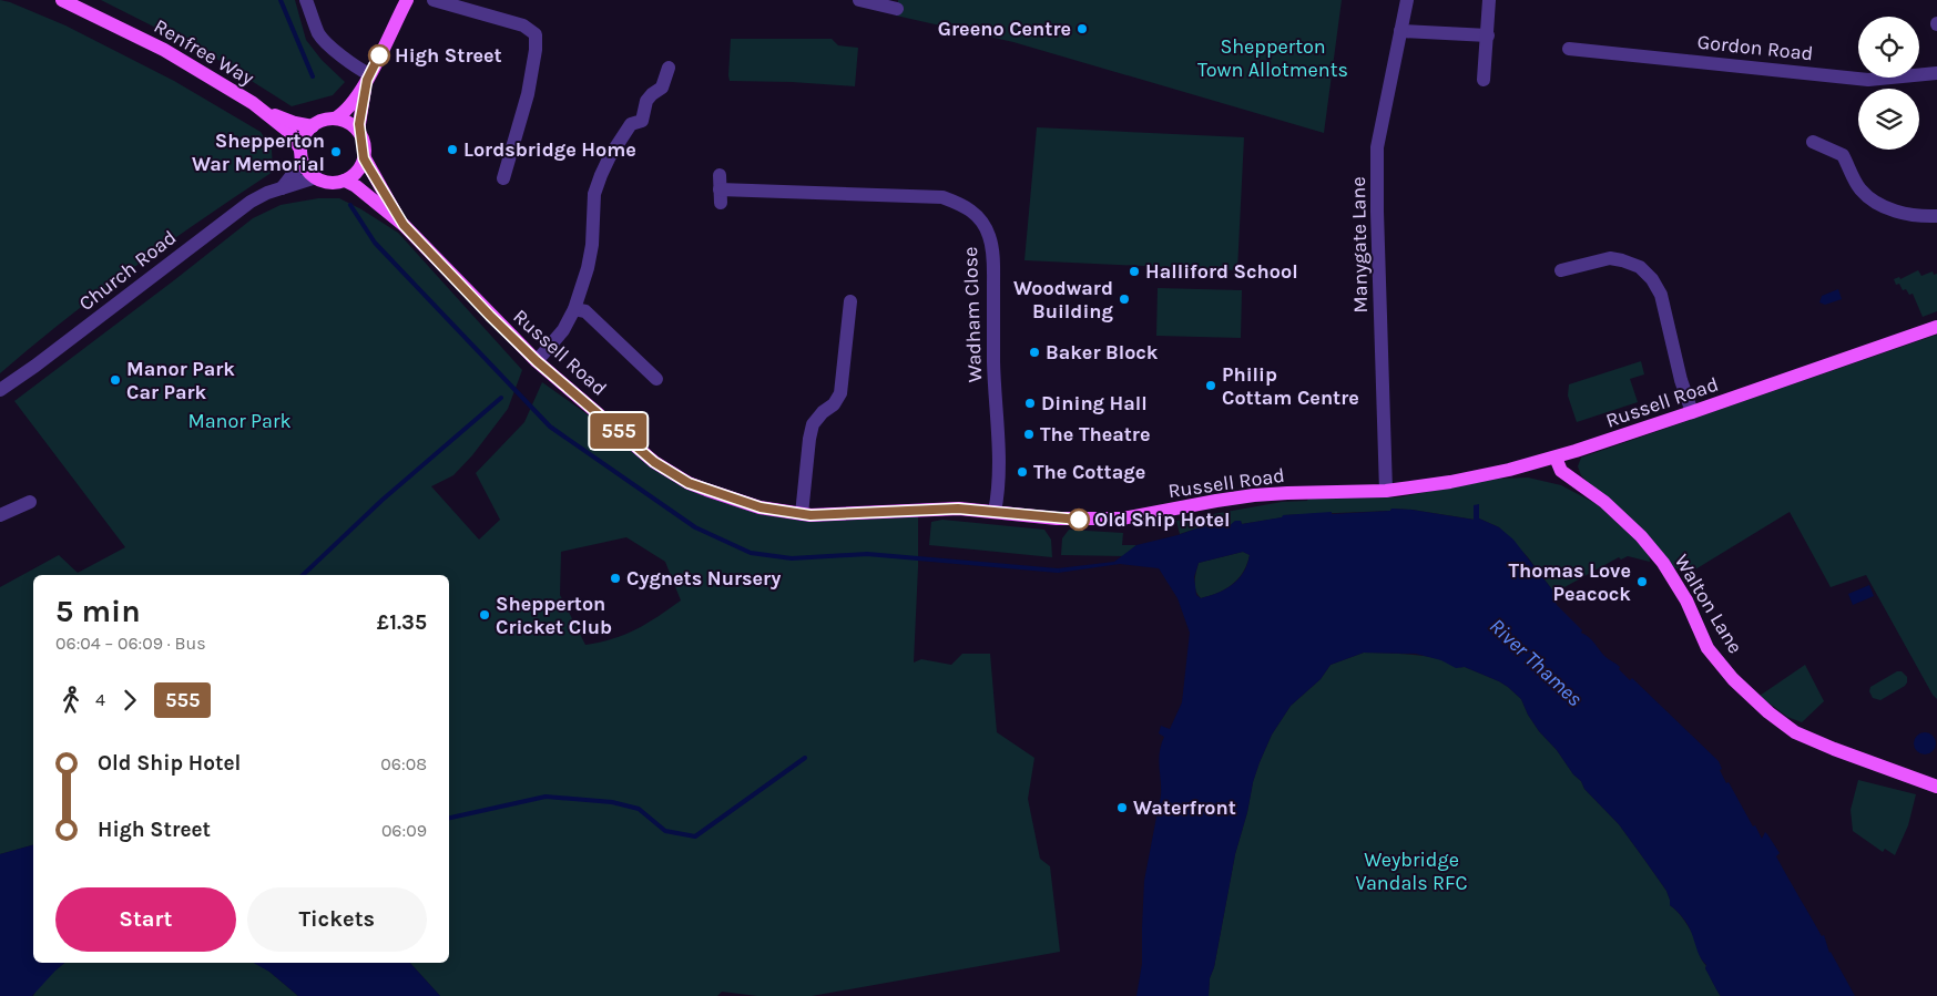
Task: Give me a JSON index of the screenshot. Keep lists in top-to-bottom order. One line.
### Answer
{"streets":{"main road":["Renfree Way","Russell Road","Walton Lane"],"street":["Gordon Road","Manygate Lane","Church Road","Wadham Close"]},"crossings":[["Renfree Way","Church Road"],["Renfree Way","Russell Road"],["Manygate Lane","Russell Road"],["Church Road","Russell Road"],["Wadham Close","Russell Road"],["Russell Road","Walton Lane"]],"water":["River Thames"],"parks":["Shepperton Town Allotments","Manor Park","Weybridge Vandals RFC"],"places":["Greeno Centre","High Street","Lordsbridge Home","Shepperton War Memorial","Halliford School","Woodward Building","Baker Block","Manor Park Car Park","Philip Cottam Centre","Dining Hall","The Theatre","The Cottage","Old Ship Hotel","Cygnets Nursery","Thomas Love Peacock","Shepperton Cricket Club","Waterfront"],"lines":["bus line 555"],"page":{"on_map":"555","heading":["5 min","06:04 – 06:09 · Bus","£1.35"],"legs":["4","555"],"list":[{"name":"Old Ship Hotel","value":"06:08"},{"name":"High Street","value":"06:09"}],"buttons":["Start","Tickets"]}}
